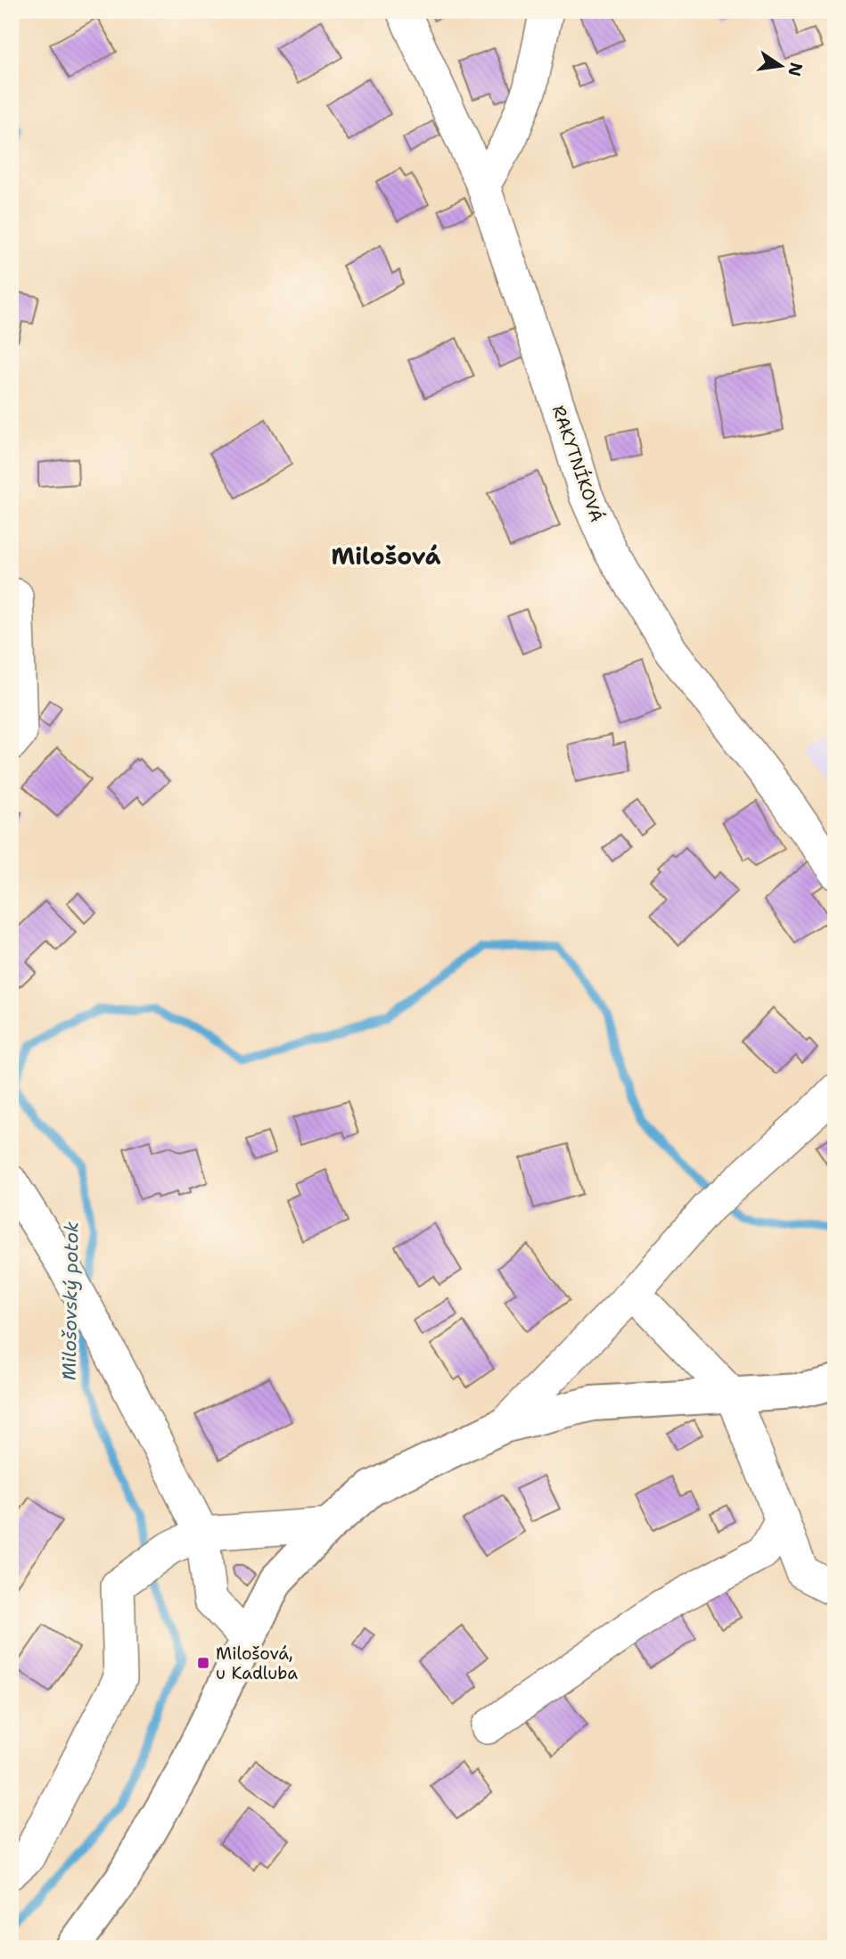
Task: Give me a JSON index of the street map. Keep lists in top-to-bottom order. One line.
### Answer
{"streets":{"street":["RAKYTNÍKOVÁ"]},"districts":["Milošová"],"water":["Milošovský potok"],"places":{"transit":["Milošová, u Kadluba"]},"north":"right"}
